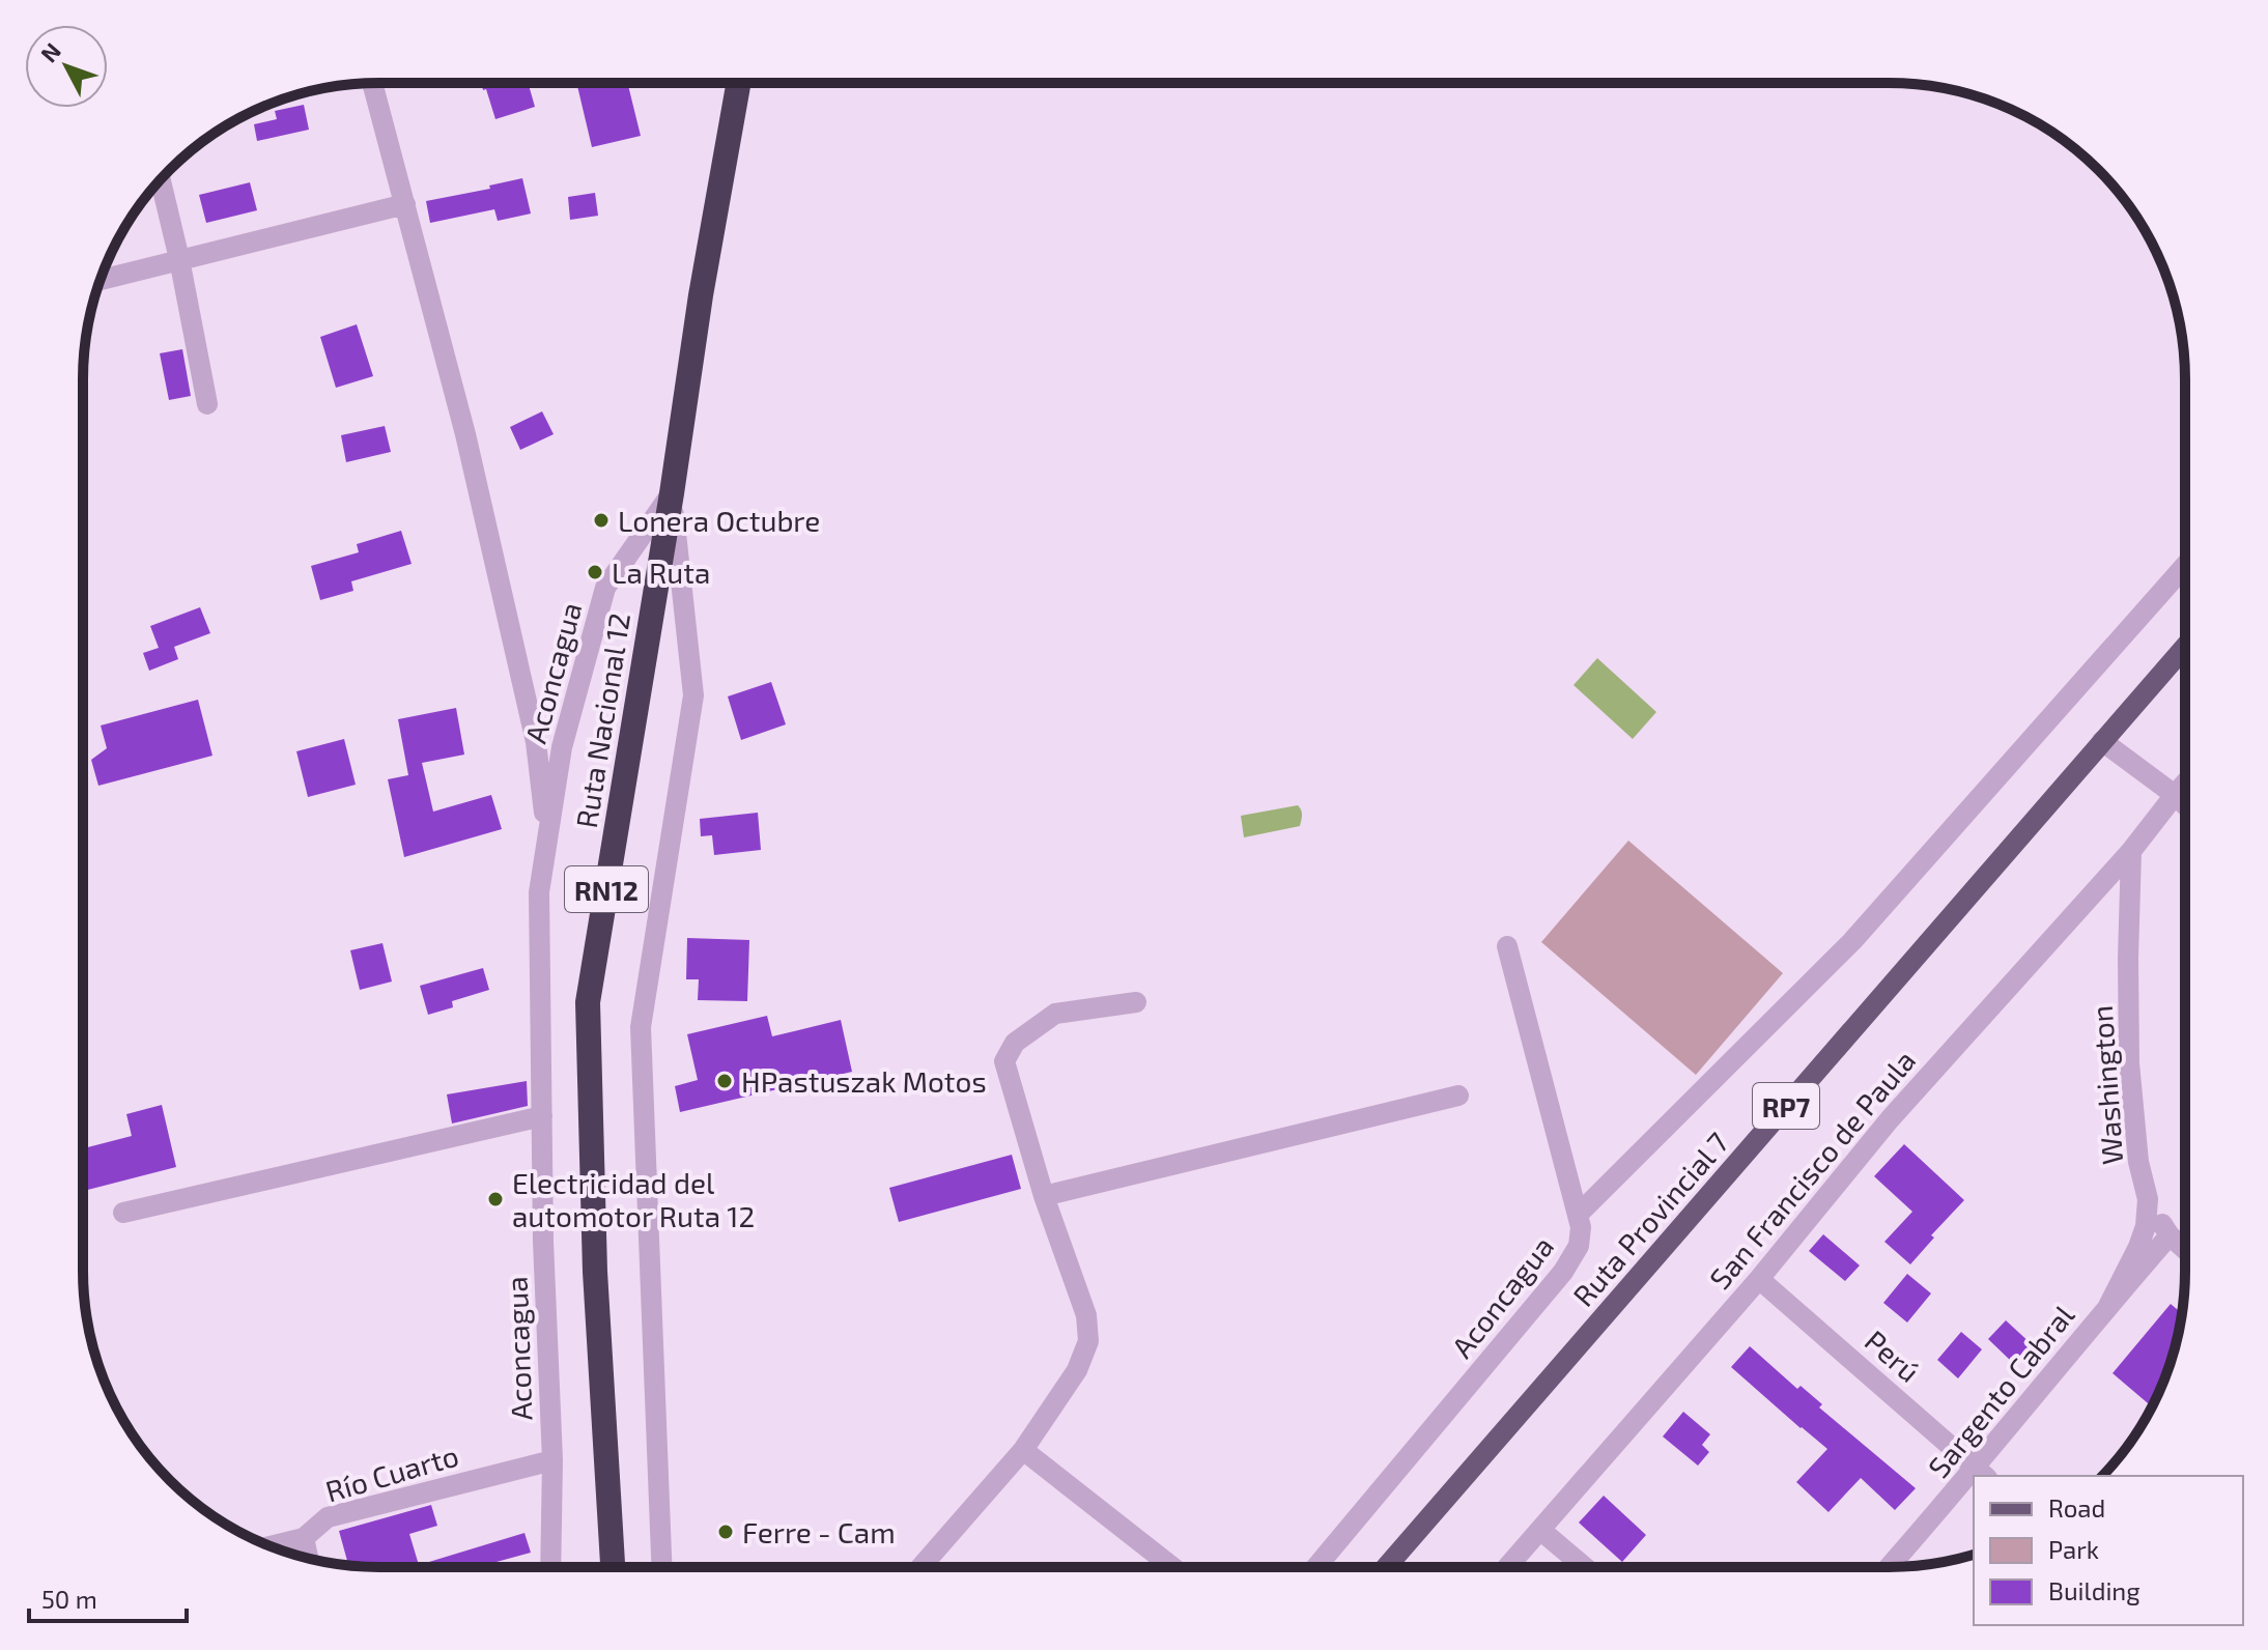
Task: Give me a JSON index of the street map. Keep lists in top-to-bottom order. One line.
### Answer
{"streets":{"highway":["Ruta Nacional 12","RN12"],"main road":["RP7","Ruta Provincial 7"],"street":["Aconcagua","Washington","San Francisco de Paula","Perú","Sargento Cabral","Río Cuarto"]},"crossings":[["Aconcagua","Ruta Nacional 12"],["Aconcagua","Río Cuarto"],["Washington","San Francisco de Paula"],["Washington","Sargento Cabral"],["San Francisco de Paula","Perú"],["Perú","Sargento Cabral"]],"places":["Lonera Octubre","La Ruta","HPastuszak Motos","Electricidad del automotor Ruta 12","Ferre - Cam"],"legend":["Road","Park","Building"],"scale_bar":"50 m","north":"top left"}
